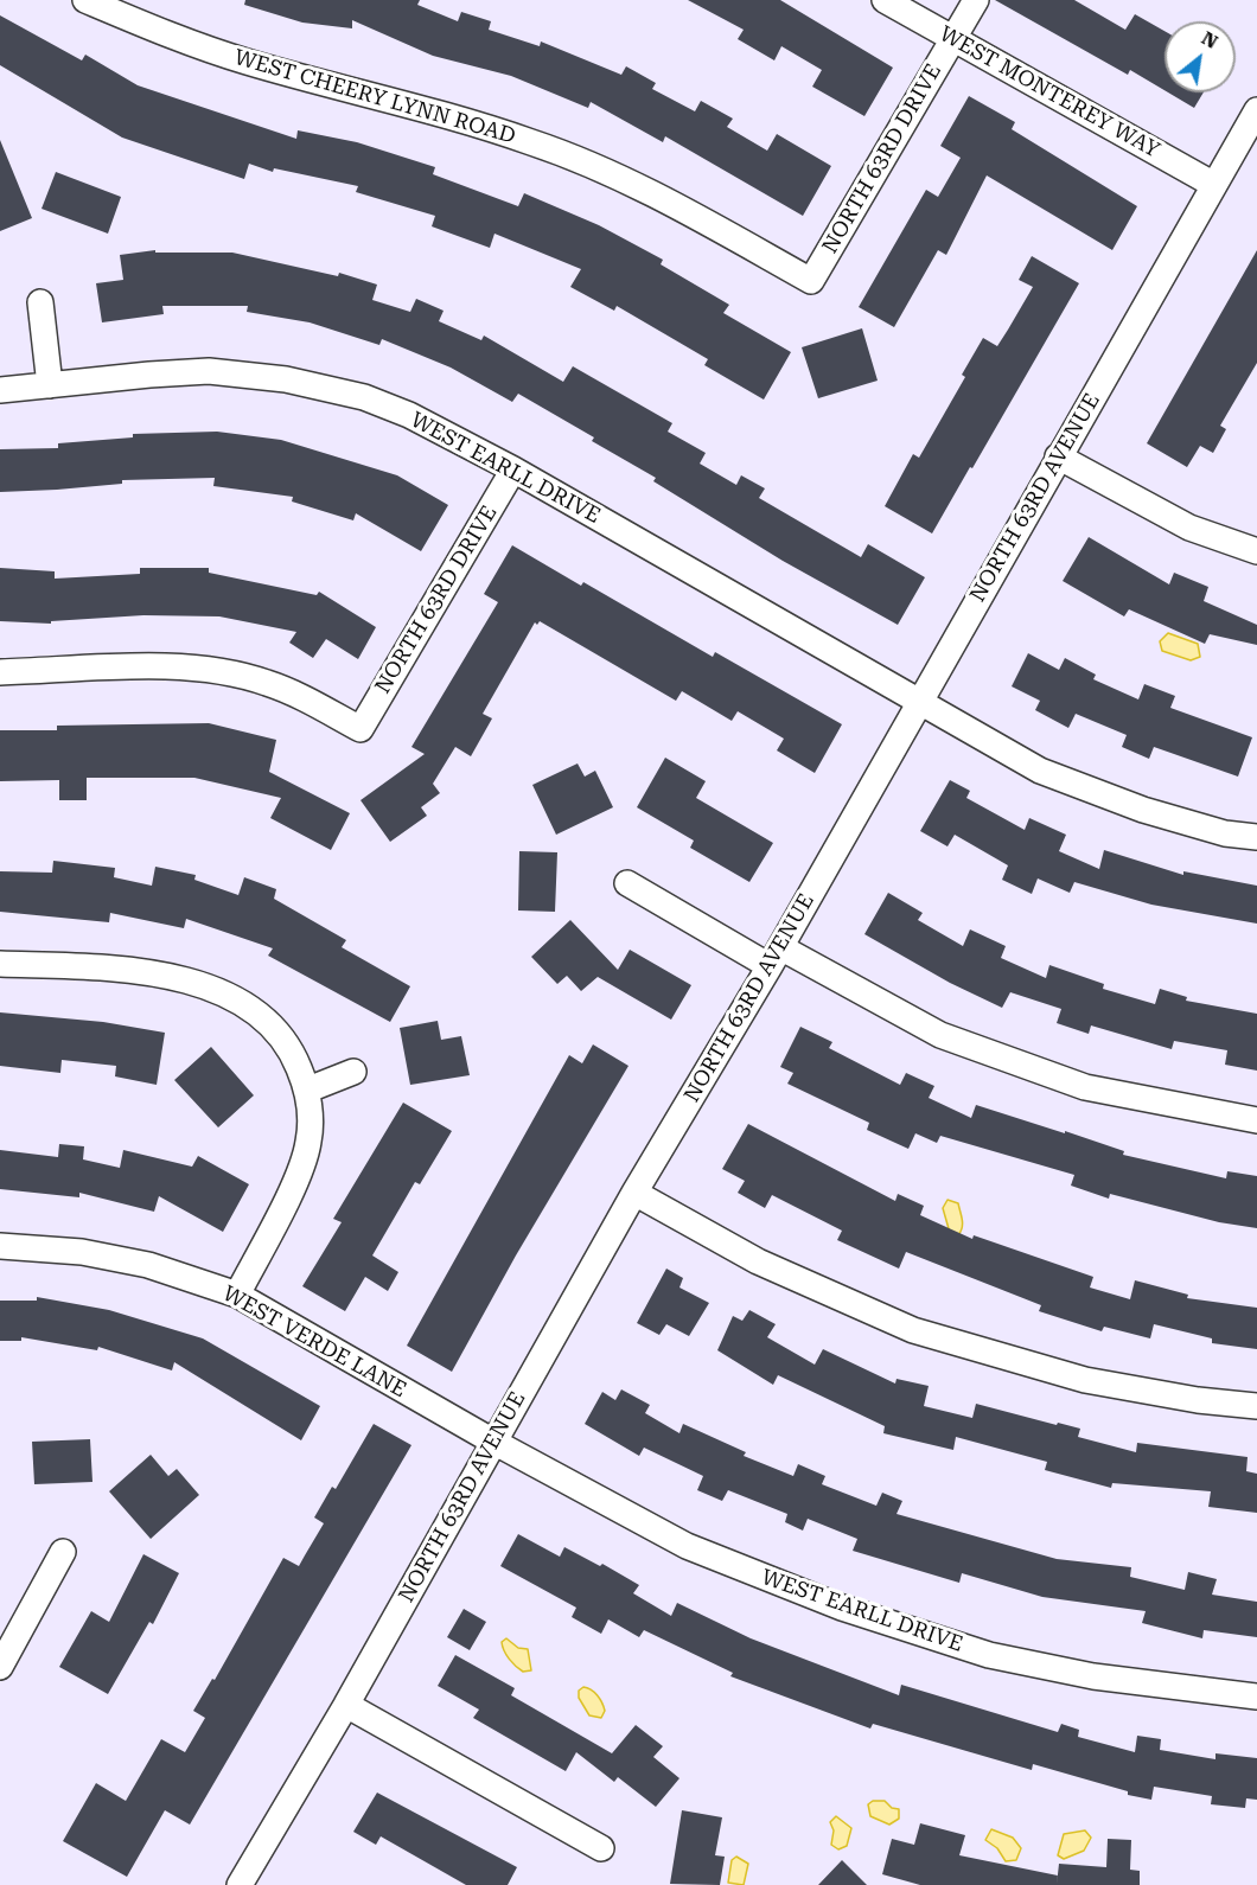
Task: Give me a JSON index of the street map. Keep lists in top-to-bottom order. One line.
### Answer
{"streets":{"street":["WEST MONTEREY WAY","WEST CHEERY LYNN ROAD","NORTH 63RD DRIVE","WEST EARLL DRIVE","NORTH 63RD AVENUE","WEST VERDE LANE"]},"crossings":[["WEST MONTEREY WAY","NORTH 63RD DRIVE"],["WEST MONTEREY WAY","NORTH 63RD AVENUE"],["WEST CHEERY LYNN ROAD","NORTH 63RD DRIVE"],["NORTH 63RD DRIVE","WEST EARLL DRIVE"],["WEST EARLL DRIVE","NORTH 63RD AVENUE"],["WEST EARLL DRIVE","WEST VERDE LANE"],["NORTH 63RD AVENUE","WEST VERDE LANE"]],"north":"top right"}
